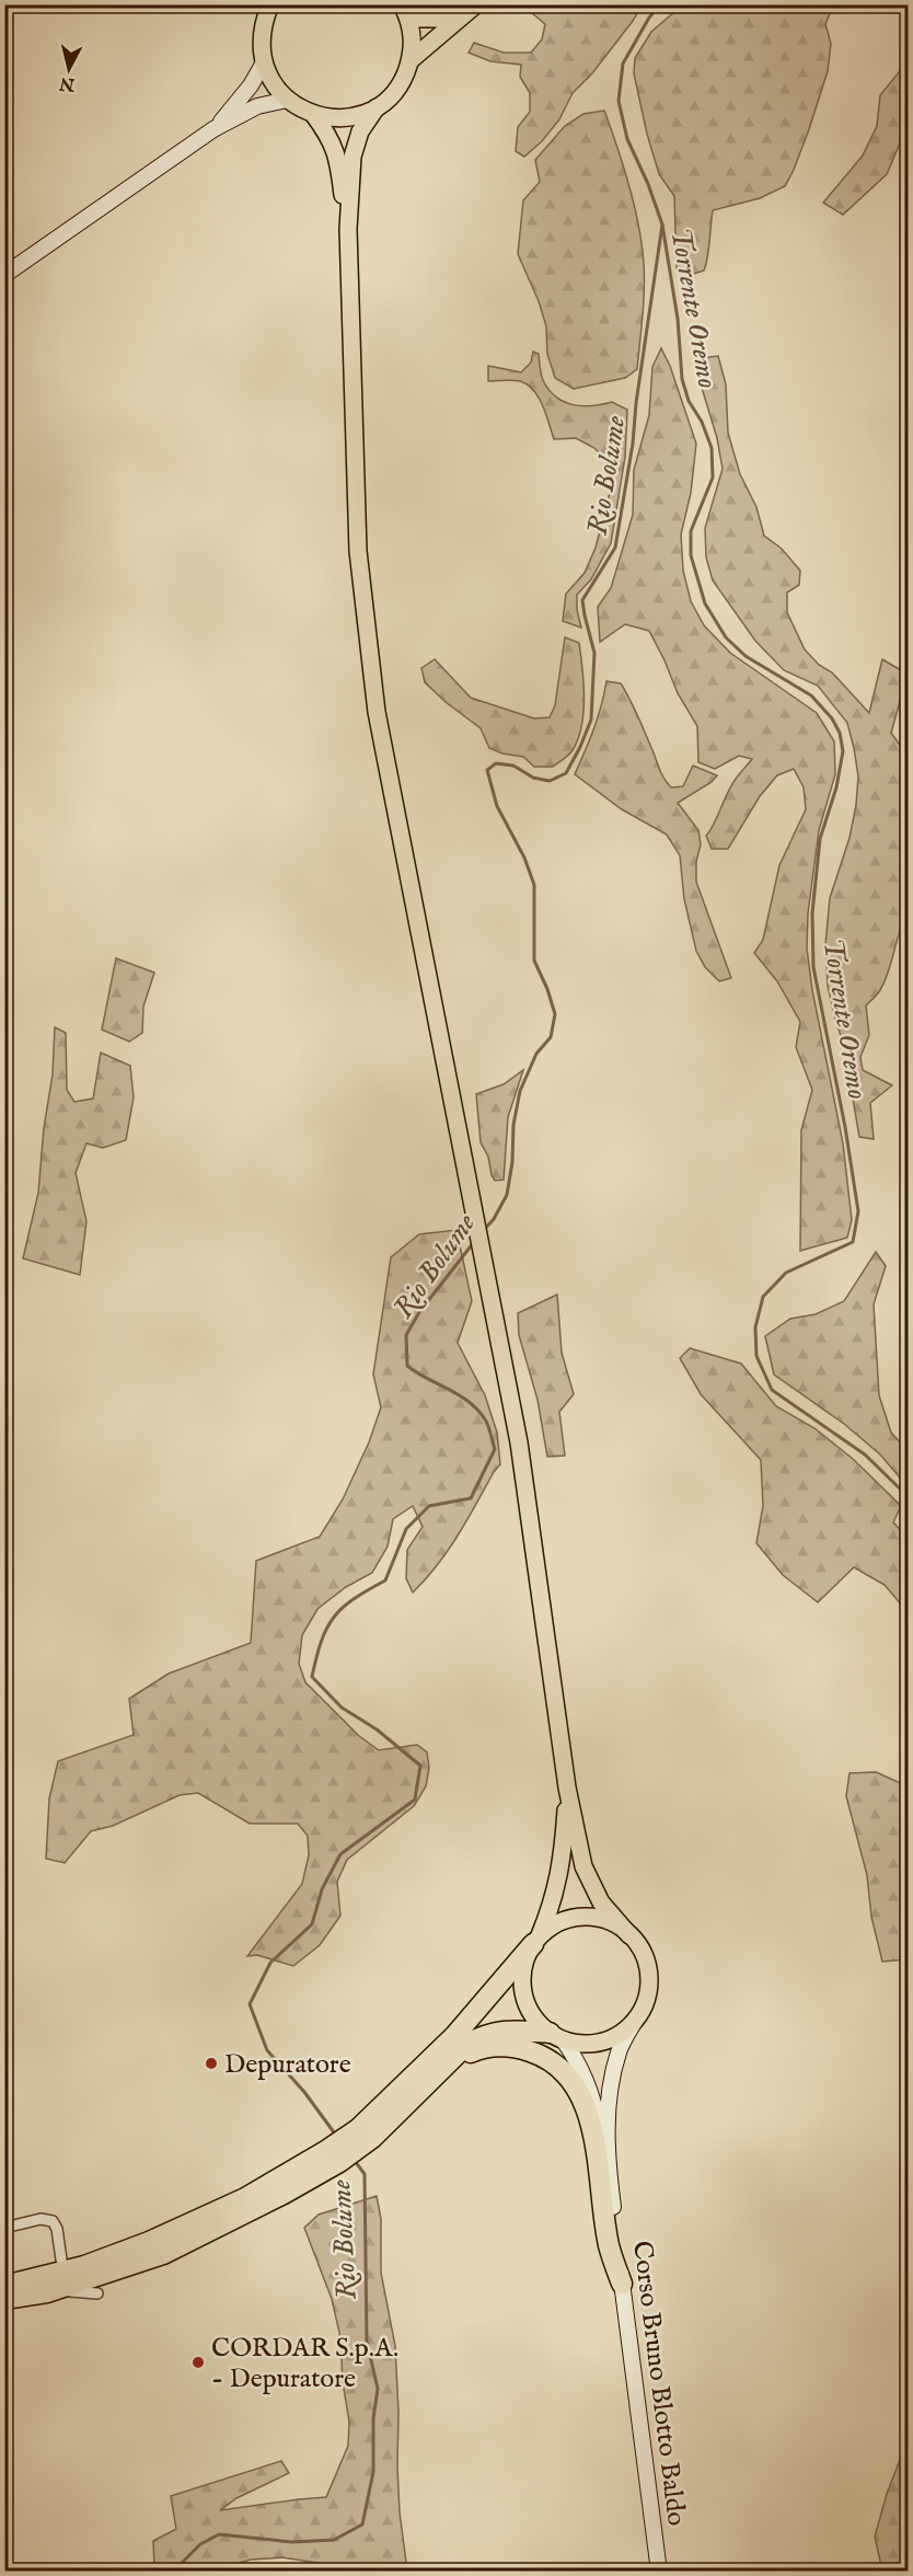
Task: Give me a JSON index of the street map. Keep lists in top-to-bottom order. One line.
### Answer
{"streets":{"main road":["Corso Bruno Blotto Baldo"]},"water":["Torrente Oremo","Rio Bolume"],"places":["Depuratore","CORDAR S.p.A. - Depuratore"],"north":"bottom"}
